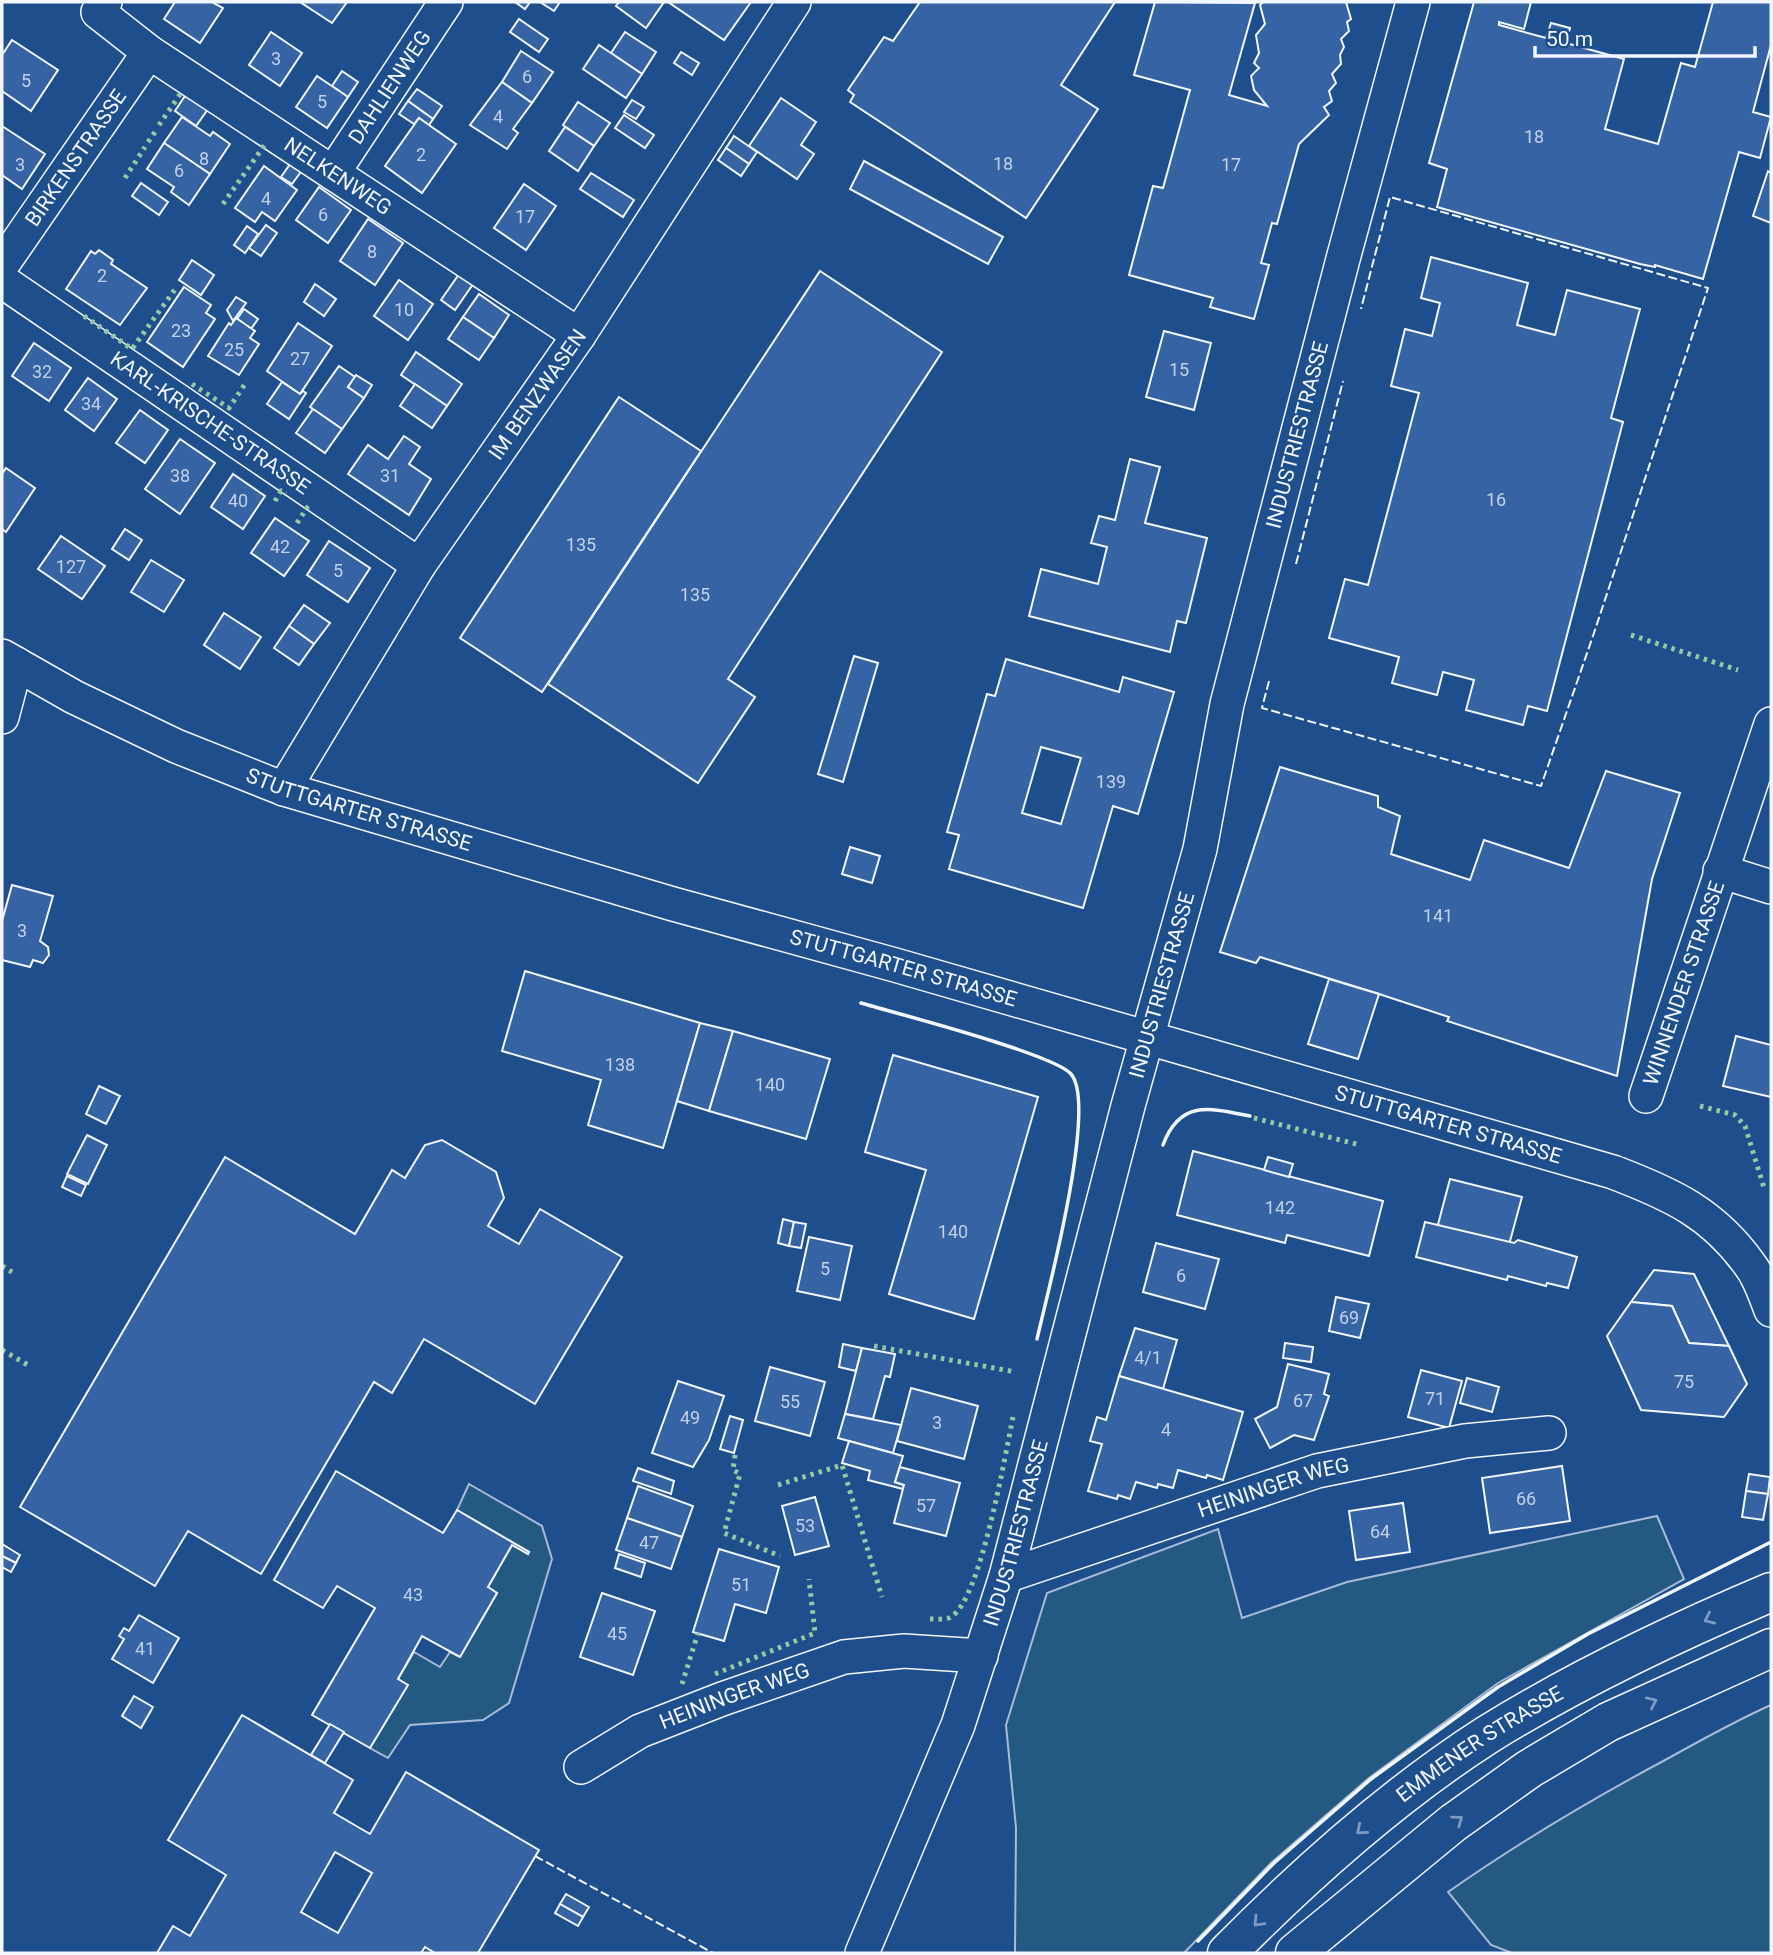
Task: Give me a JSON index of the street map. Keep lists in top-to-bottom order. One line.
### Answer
{"streets":{"main road":["EMMENER STRASSE"],"street":["DAHLIENWEG","BIRKENSTRASSE","NELKENWEG","IM BENZWASEN","KARL-KRISCHE-STRASSE","INDUSTRIESTRASSE","STUTTGARTER STRASSE","WINNENDER STRASSE","HEININGER WEG"]},"crossings":[["DAHLIENWEG","NELKENWEG"],["BIRKENSTRASSE","NELKENWEG"],["NELKENWEG","IM BENZWASEN"],["IM BENZWASEN","KARL-KRISCHE-STRASSE"],["IM BENZWASEN","STUTTGARTER STRASSE"],["INDUSTRIESTRASSE","STUTTGARTER STRASSE"],["INDUSTRIESTRASSE","HEININGER WEG"]],"house_numbers":["3","6","5","5","4","18","2","8","18","3","17","6","4","6","17","8","2","10","23","25","27","15","32","34","38","31","16","40","135","42","127","5","135","139","141","3","138","140","142","140","5","6","69","4/1","75","71","67","55","49","3","4","66","57","53","64","47","51","43","45","41"],"scale_bar":"50 m"}
